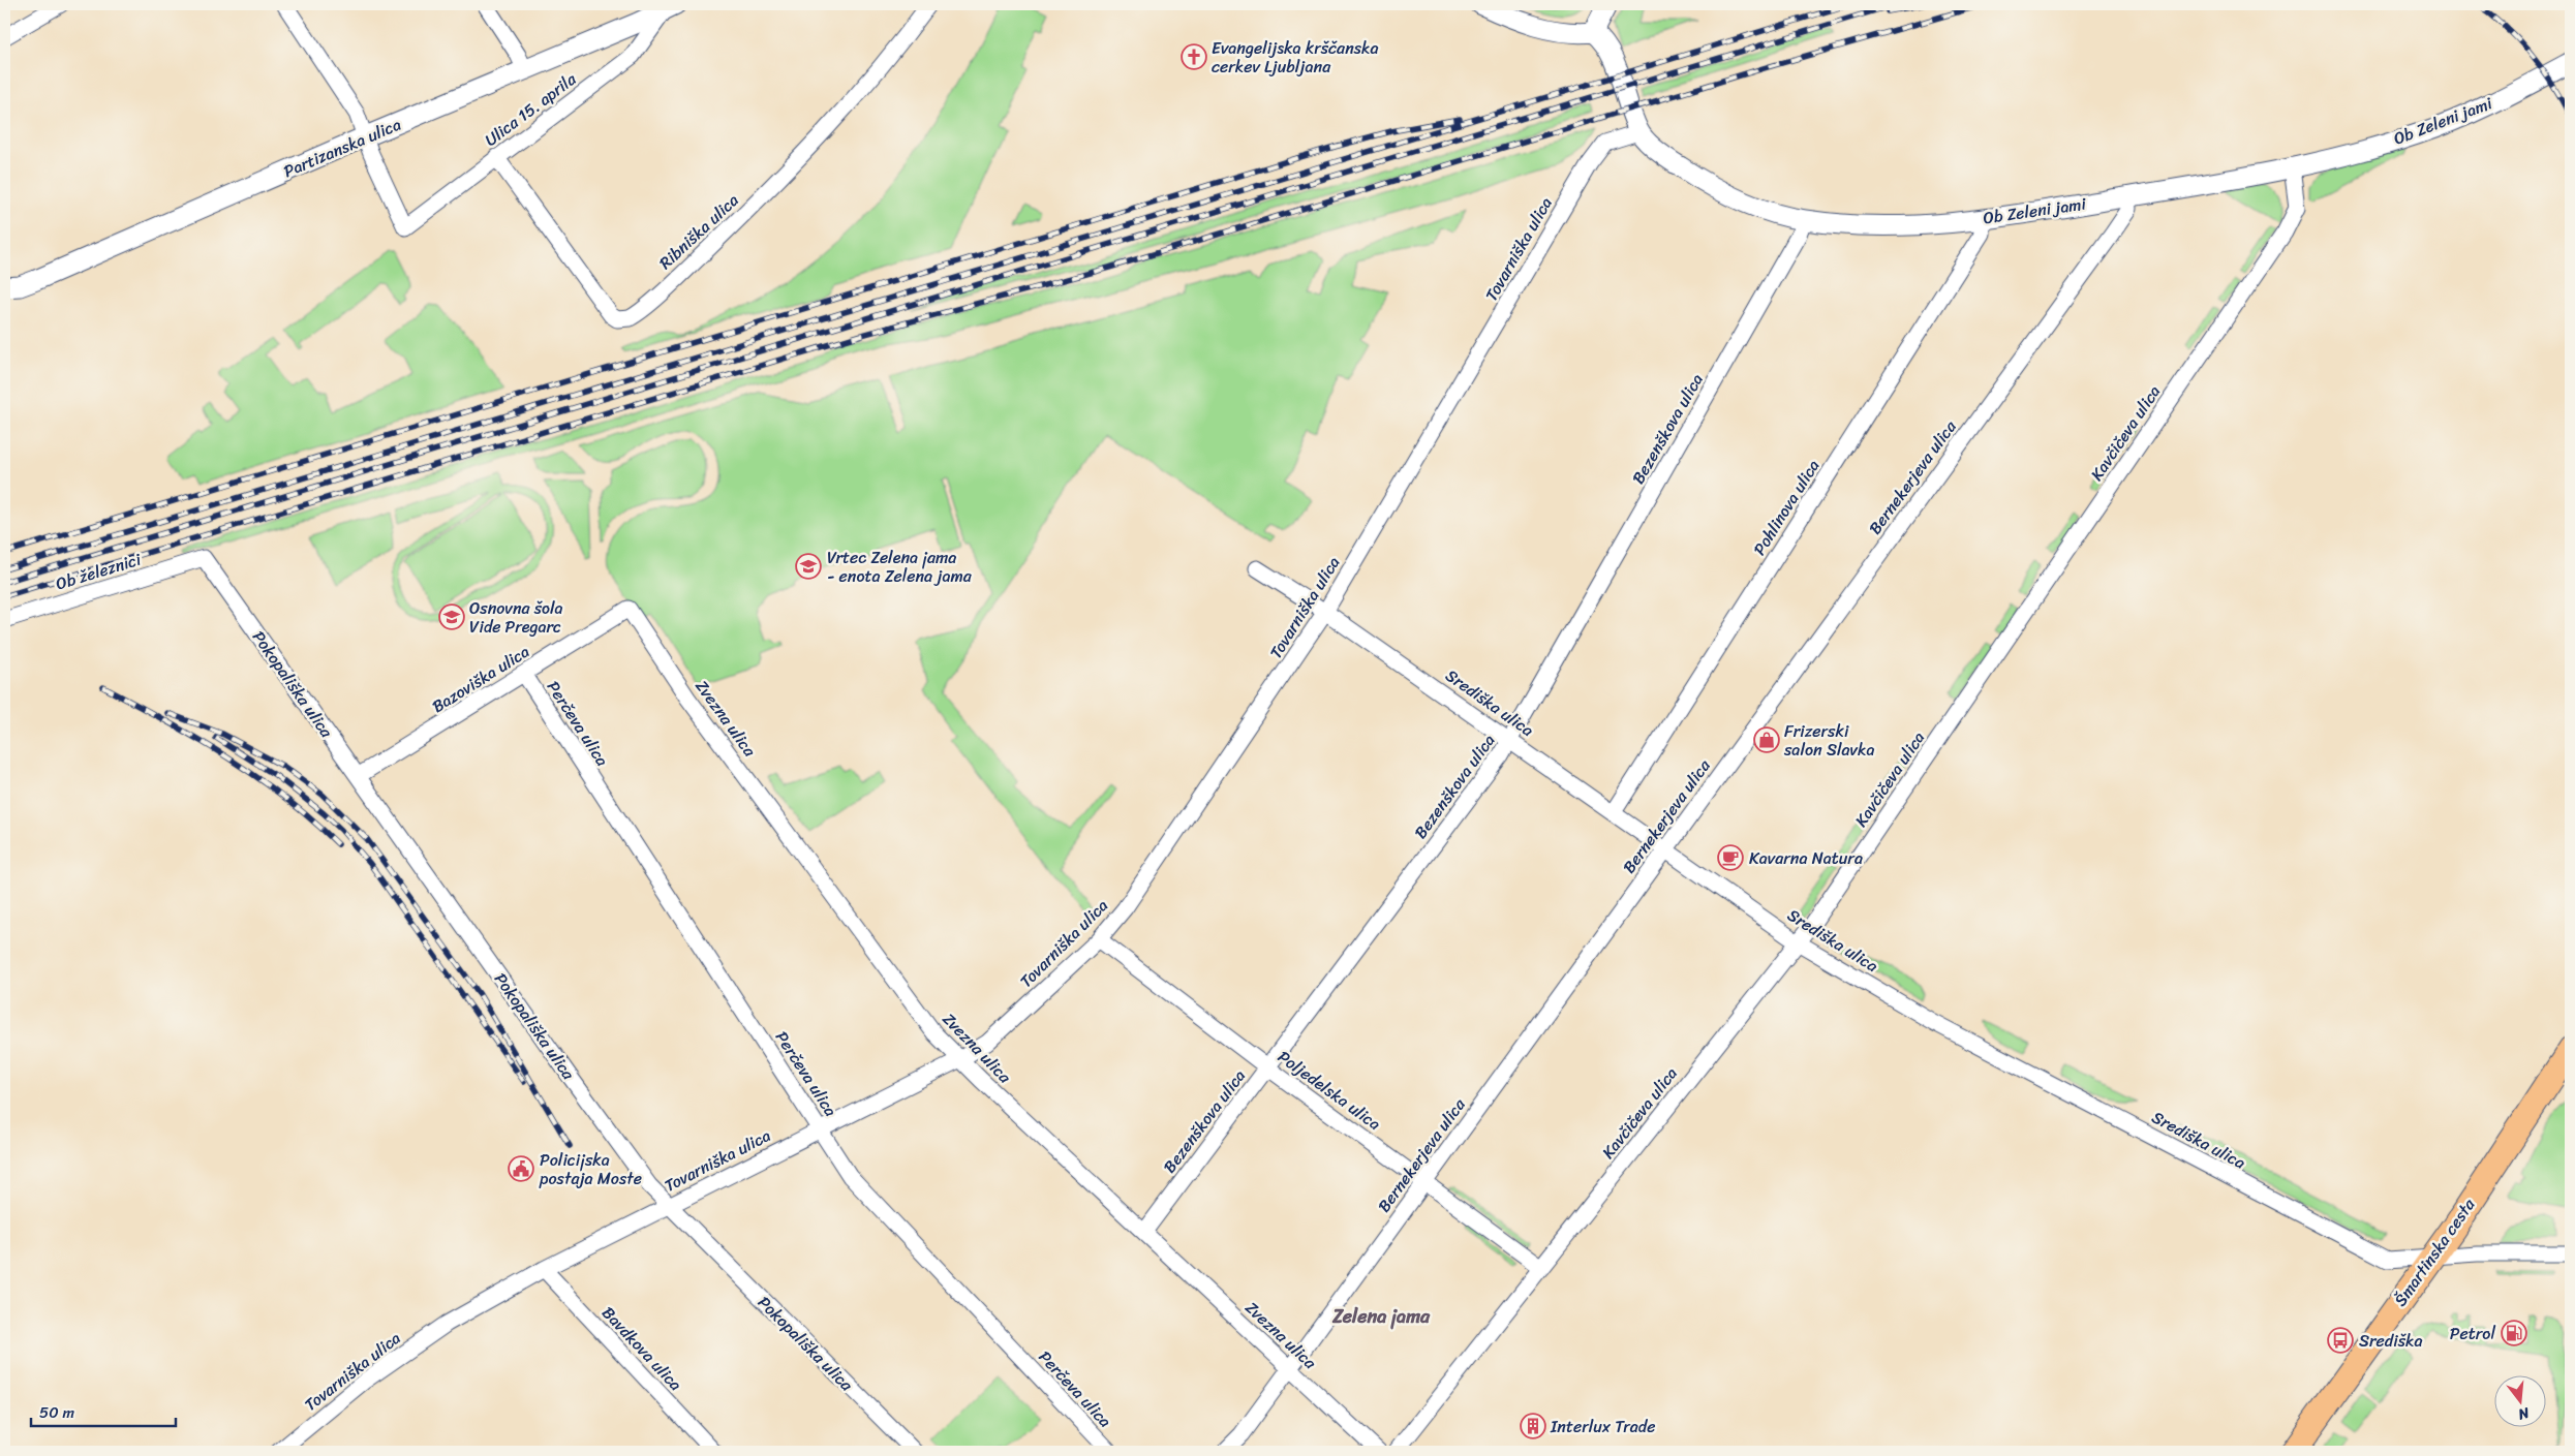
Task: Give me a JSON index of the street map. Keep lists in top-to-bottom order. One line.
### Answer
{"streets":{"main road":["Šmartinska cesta"],"street":["Ulica 15. aprila","Ob Zeleni jami","Partizanska ulica","Ribniška ulica","Tovarniška ulica","Bezenškova ulica","Kavčičeva ulica","Bernekerjeva ulica","Pohlinova ulica","Ob železnici","Bazoviška ulica","Pokopališka ulica","Središka ulica","Zvezna ulica","Perčeva ulica","Poljedelska ulica","Bavdkova ulica"]},"crossings":[["Ulica 15. aprila","Partizanska ulica"],["Ulica 15. aprila","Ribniška ulica"],["Ob Zeleni jami","Tovarniška ulica"],["Ob Zeleni jami","Bezenškova ulica"],["Ob Zeleni jami","Kavčičeva ulica"],["Ob Zeleni jami","Bernekerjeva ulica"],["Ob Zeleni jami","Pohlinova ulica"],["Tovarniška ulica","Pokopališka ulica"],["Tovarniška ulica","Središka ulica"],["Tovarniška ulica","Zvezna ulica"],["Tovarniška ulica","Perčeva ulica"],["Tovarniška ulica","Poljedelska ulica"],["Tovarniška ulica","Bavdkova ulica"],["Bezenškova ulica","Središka ulica"],["Bezenškova ulica","Zvezna ulica"],["Bezenškova ulica","Poljedelska ulica"],["Kavčičeva ulica","Središka ulica"],["Kavčičeva ulica","Poljedelska ulica"],["Bernekerjeva ulica","Središka ulica"],["Bernekerjeva ulica","Zvezna ulica"],["Bernekerjeva ulica","Poljedelska ulica"],["Pohlinova ulica","Središka ulica"],["Ob železnici","Pokopališka ulica"],["Bazoviška ulica","Pokopališka ulica"],["Bazoviška ulica","Zvezna ulica"],["Bazoviška ulica","Perčeva ulica"],["Središka ulica","Šmartinska cesta"]],"districts":["Zelena jama"],"places":{"church":["Evangelijska krščanska cerkev Ljubljana"],"school or university":["Vrtec Zelena jama - enota Zelena jama","Osnovna šola Vide Pregarc"],"shop":["Frizerski salon Slavka"],"cafe":["Kavarna Natura"],"public building":["Policijska postaja Moste"],"fuel station":["Petrol"],"bus stop":["Središka"],"building":["Interlux Trade"]},"scale_bar":"50 m","north":"bottom"}
